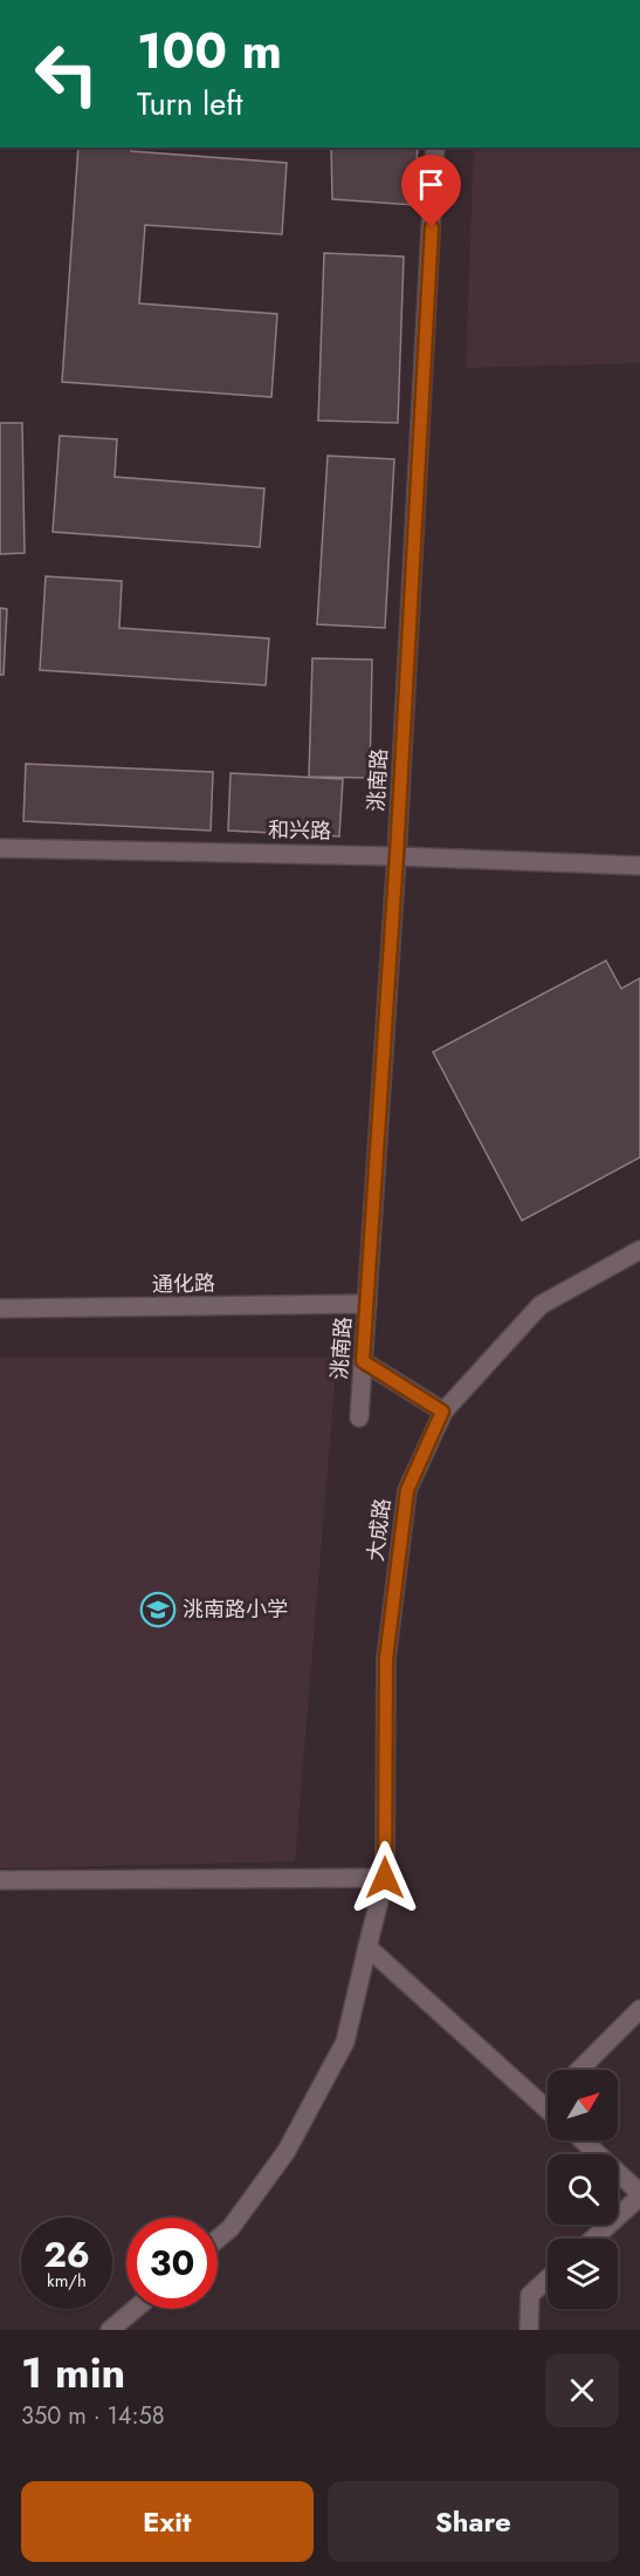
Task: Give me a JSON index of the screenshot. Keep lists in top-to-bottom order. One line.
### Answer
{"streets":{"street":["洮南路","和兴路","通化路","大成路"]},"crossings":[["洮南路","和兴路"],["洮南路","通化路"]],"places":{"school or university":["洮南路小学"]},"north":"top right","page":{"turn":["100 m","Turn left"],"speed":"26 km/h","limit":"30","heading":["1 min","350 m · 14:58"],"buttons":["Exit","Share"]}}
